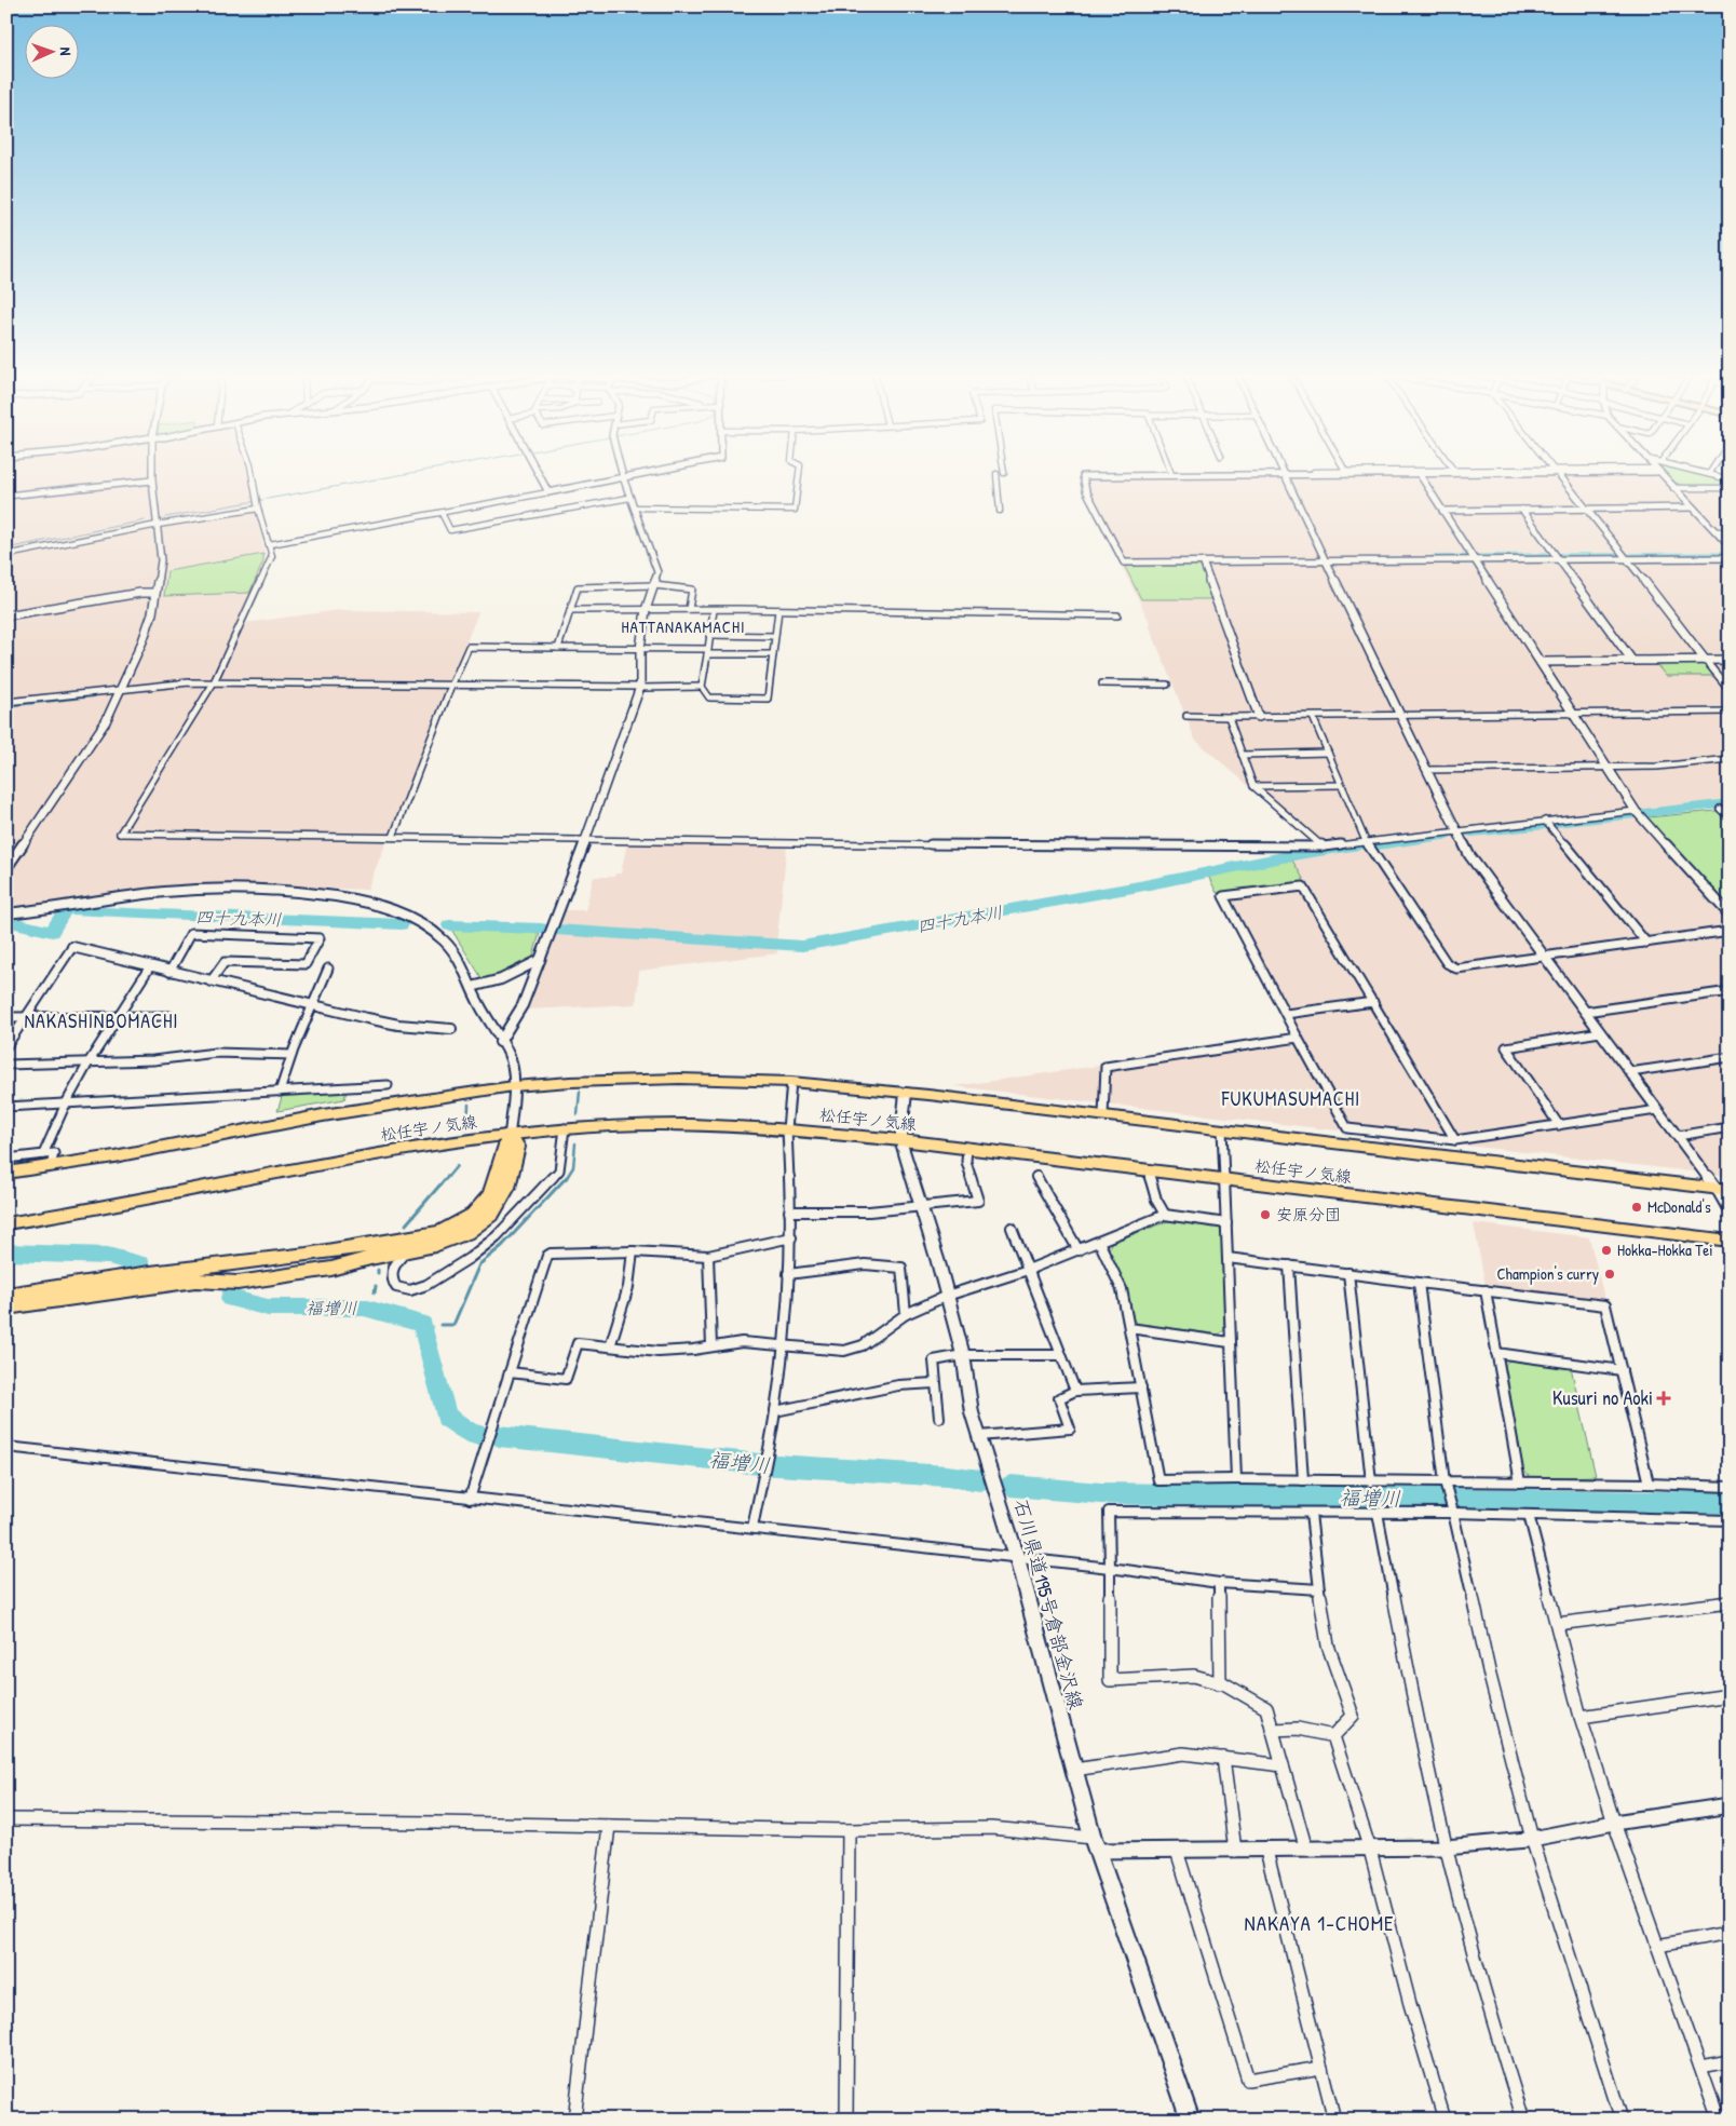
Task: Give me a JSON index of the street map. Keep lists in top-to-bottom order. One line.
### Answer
{"streets":{"main road":["松任宇ノ気線","石川県道195号倉部金沢線"]},"crossings":[["松任宇ノ気線","石川県道195号倉部金沢線"]],"districts":["HATTANAKAMACHI","NAKASHINBOMACHI","FUKUMASUMACHI","NAKAYA 1-CHOME"],"water":["四十九本川","福増川"],"places":{"other":["McDonald's","安原分団","Hokka-Hokka Tei","Champion's curry"],"health":["Kusuri no Aoki"]},"north":"right"}
